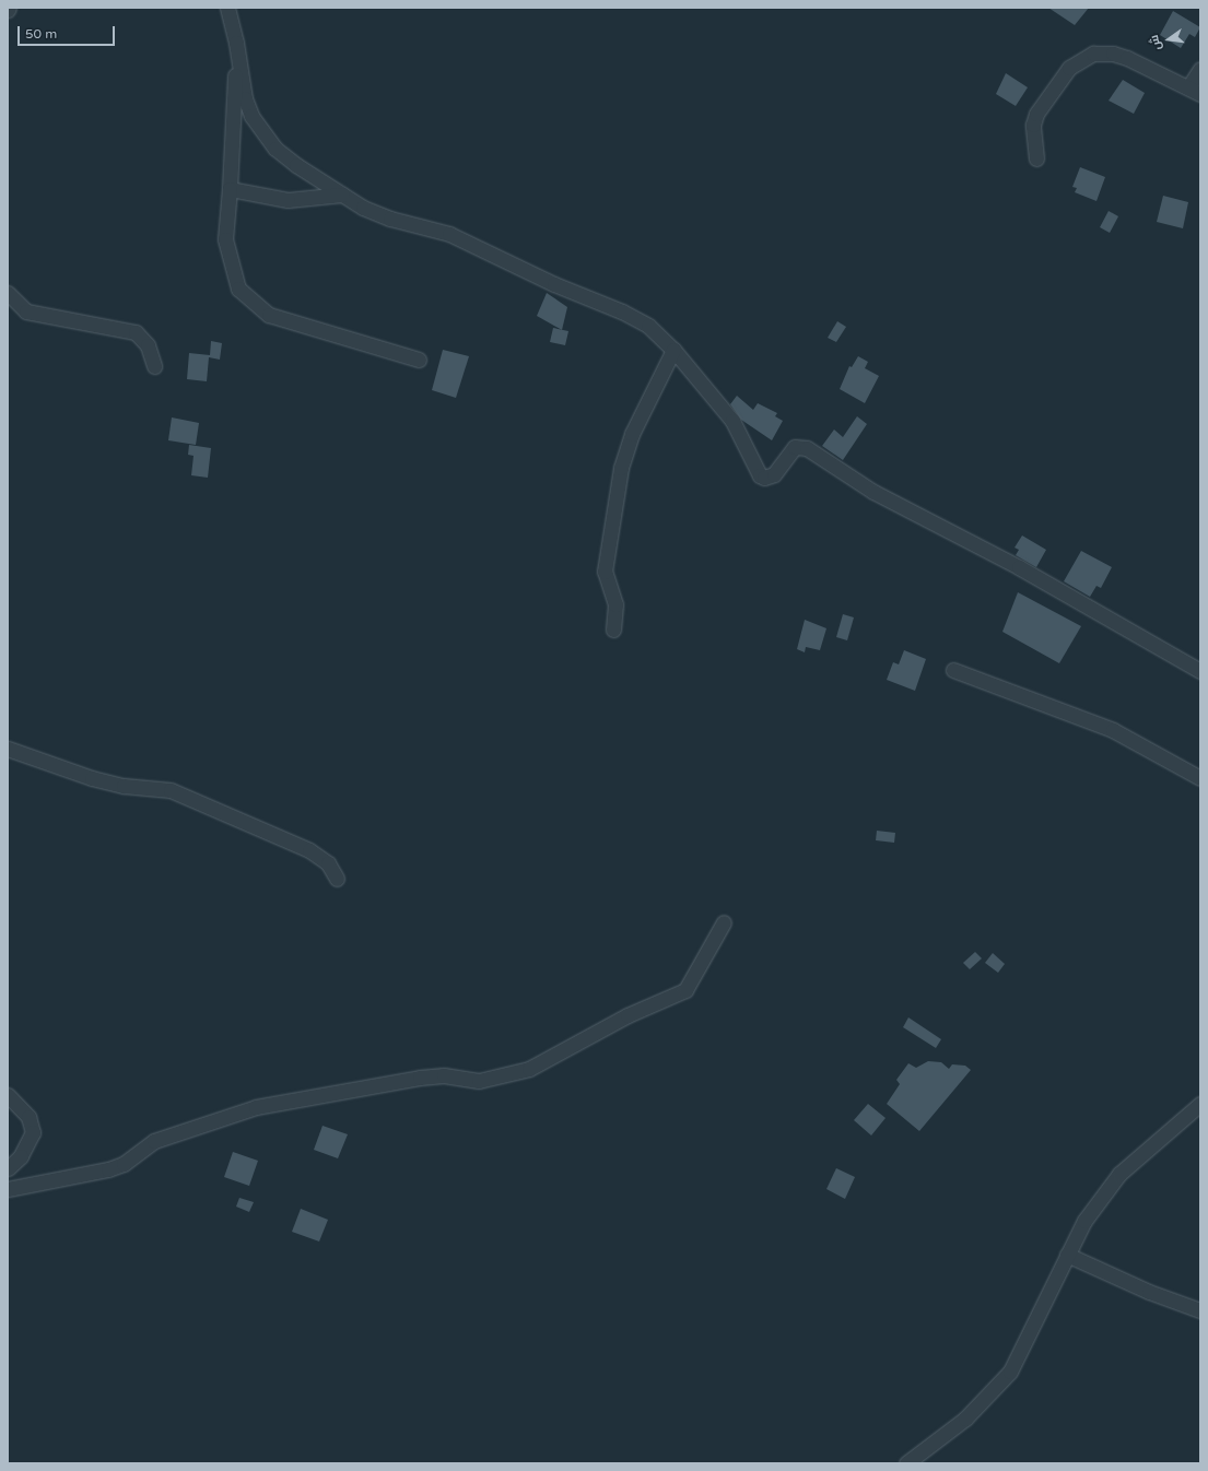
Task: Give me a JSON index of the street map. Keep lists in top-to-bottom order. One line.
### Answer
{"scale_bar":"50 m","north":"left"}
